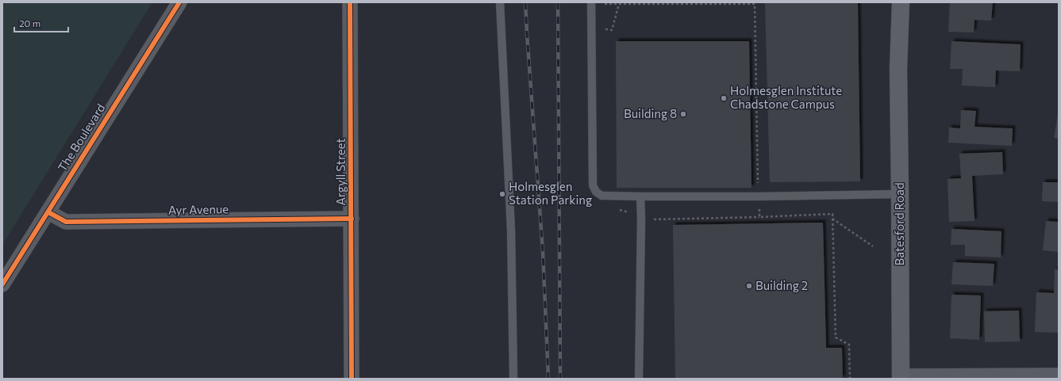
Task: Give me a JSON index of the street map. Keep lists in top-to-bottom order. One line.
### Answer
{"streets":{"main road":["Batesford Road"],"street":["The Boulevard","Argyll Street","Ayr Avenue"]},"crossings":[["The Boulevard","Ayr Avenue"],["Argyll Street","Ayr Avenue"]],"places":["Holmesglen Institute Chadstone Campus","Building 8","Holmesglen Station Parking","Building 2"],"scale_bar":"20 m"}
